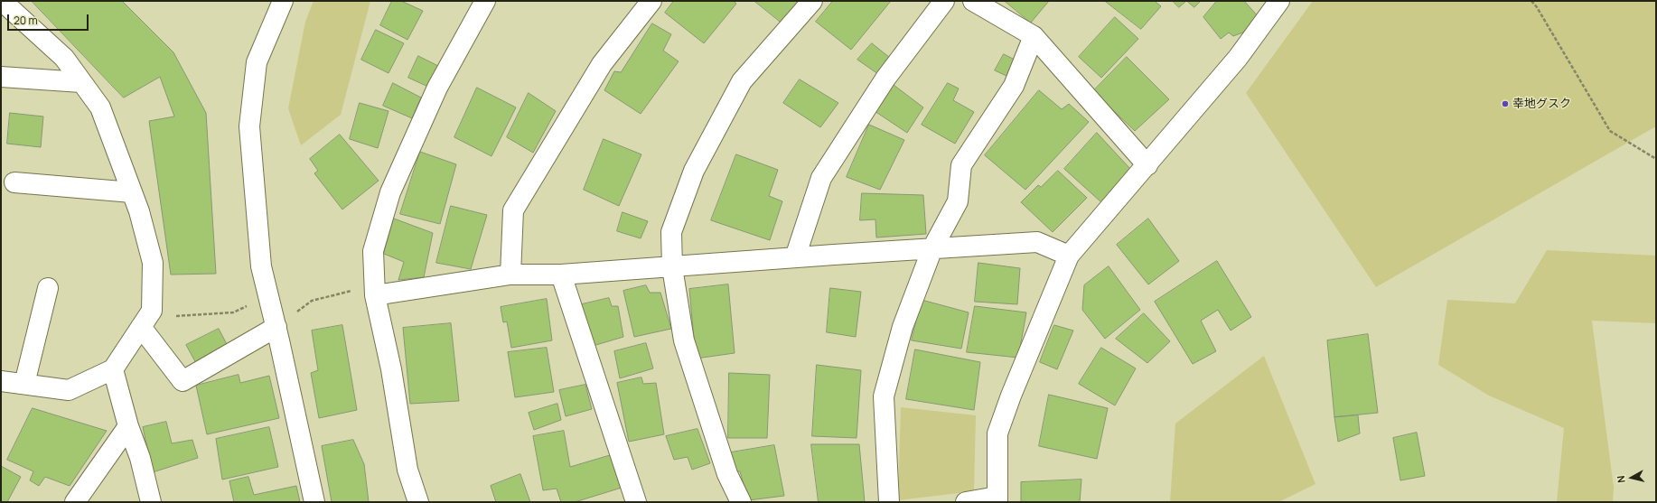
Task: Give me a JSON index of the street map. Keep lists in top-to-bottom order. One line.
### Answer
{"places":["幸地グスク"],"scale_bar":"20 m","north":"left"}
